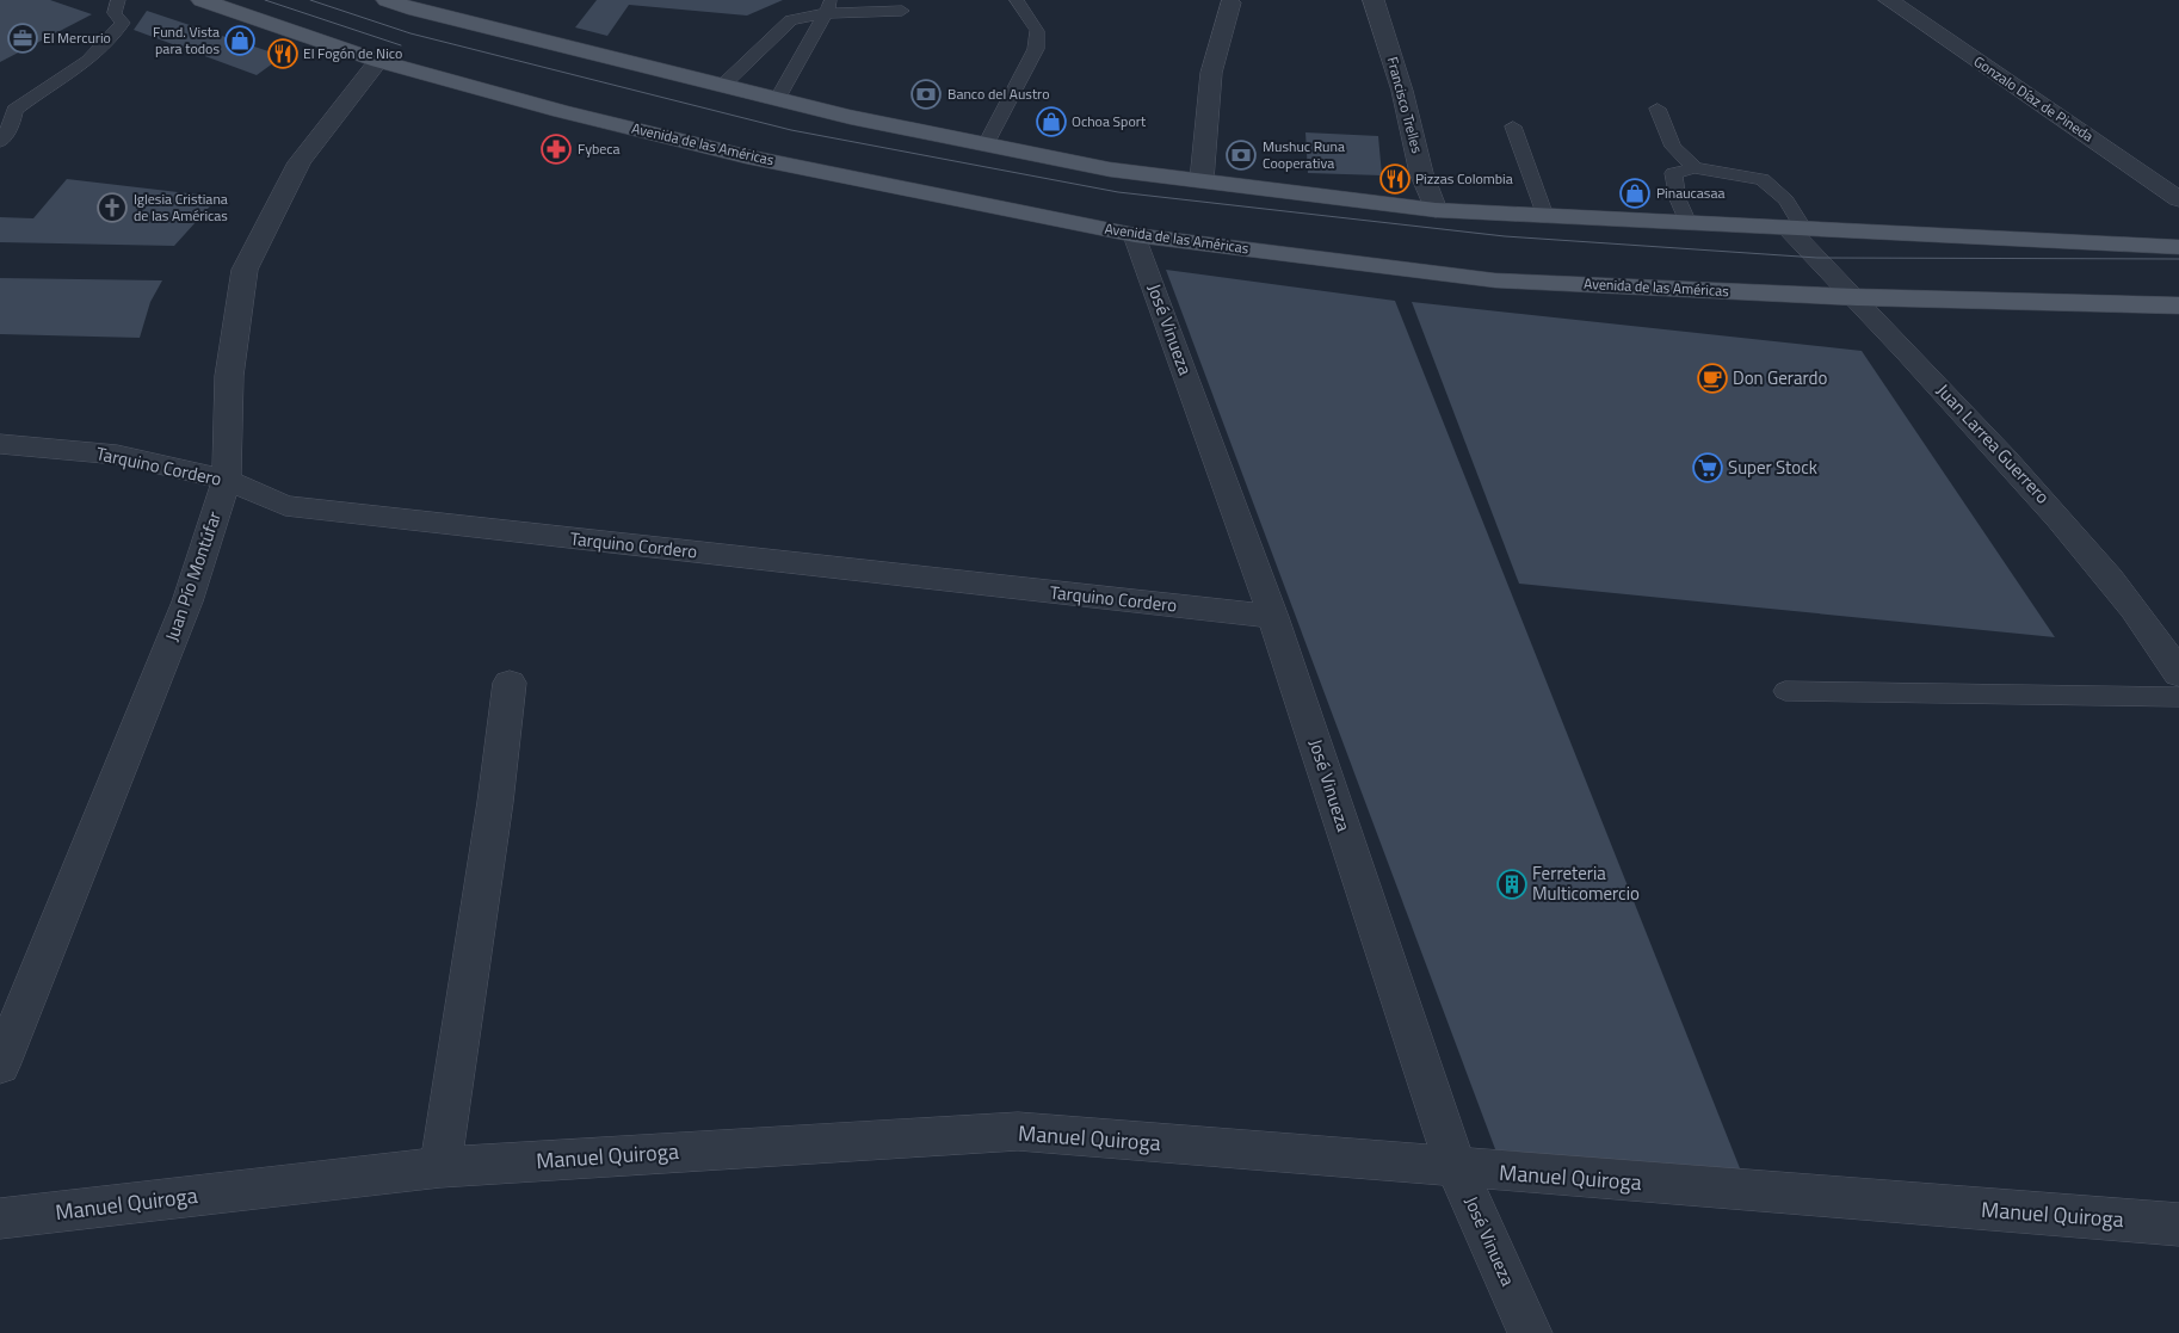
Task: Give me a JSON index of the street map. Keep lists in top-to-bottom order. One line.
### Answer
{"streets":{"main road":["Avenida de las Américas"],"street":["Gonzalo Díaz de Pineda","Francisco Trelles","José Vinueza","Juan Larrea Guerrero","Tarquino Cordero","Juan Pío Montúfar","Manuel Quiroga"]},"crossings":[["Avenida de las Américas","José Vinueza"],["Avenida de las Américas","Juan Larrea Guerrero"],["Avenida de las Américas","Juan Pío Montúfar"],["José Vinueza","Tarquino Cordero"],["José Vinueza","Manuel Quiroga"],["Tarquino Cordero","Juan Pío Montúfar"]],"places":{"office":["El Mercurio"],"shop":["Fund. Vista para todos","Ochoa Sport","Pinaucasaa"],"restaurant":["El Fogón de Nico","Pizzas Colombia"],"bank":["Banco del Austro","Mushuc Runa Cooperativa"],"pharmacy":["Fybeca"],"church":["Iglesia Cristiana de las Américas"],"cafe":["Don Gerardo"],"supermarket":["Super Stock"],"building":["Ferreteria Multicomercio"]}}
